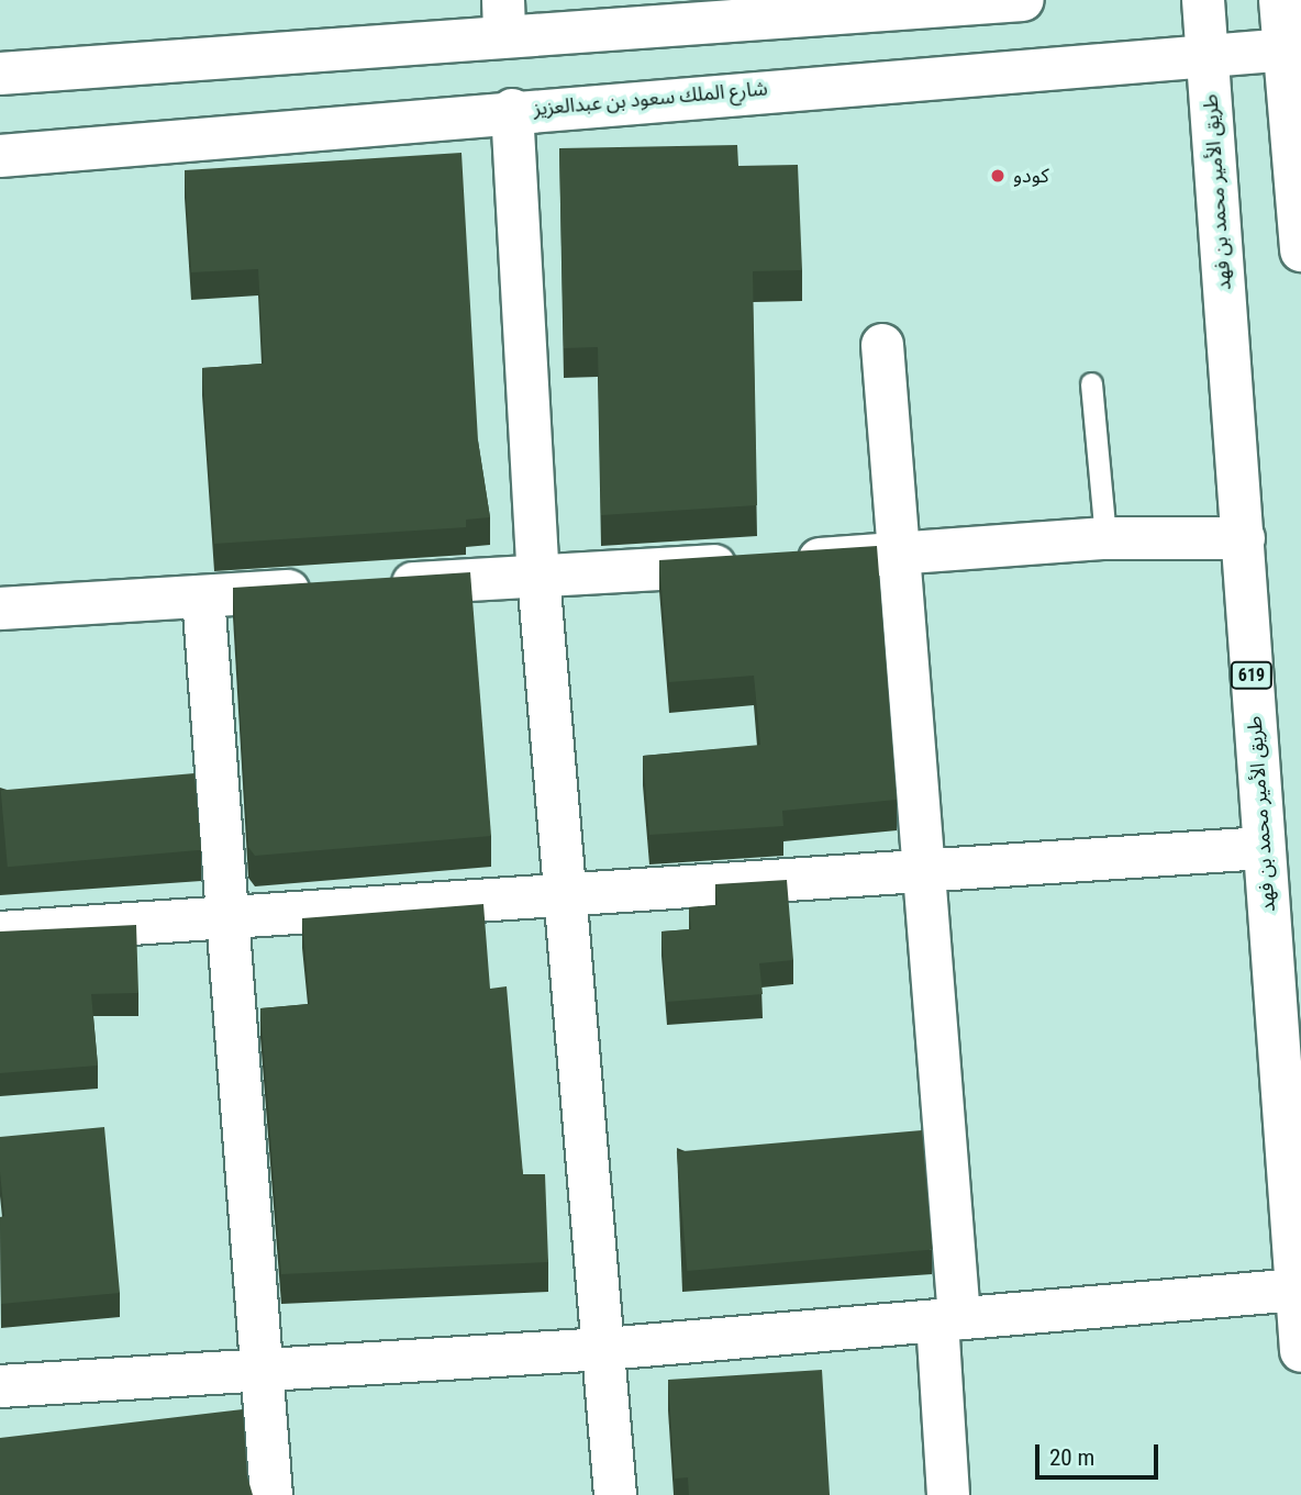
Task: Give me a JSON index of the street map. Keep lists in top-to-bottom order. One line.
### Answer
{"streets":{"main road":["شارع الملك سعود بن عبدالعزيز","طريق الأمير محمد بن فهد","619"]},"crossings":[["شارع الملك سعود بن عبدالعزيز","طريق الأمير محمد بن فهد"]],"places":["كودو"],"scale_bar":"20 m"}
